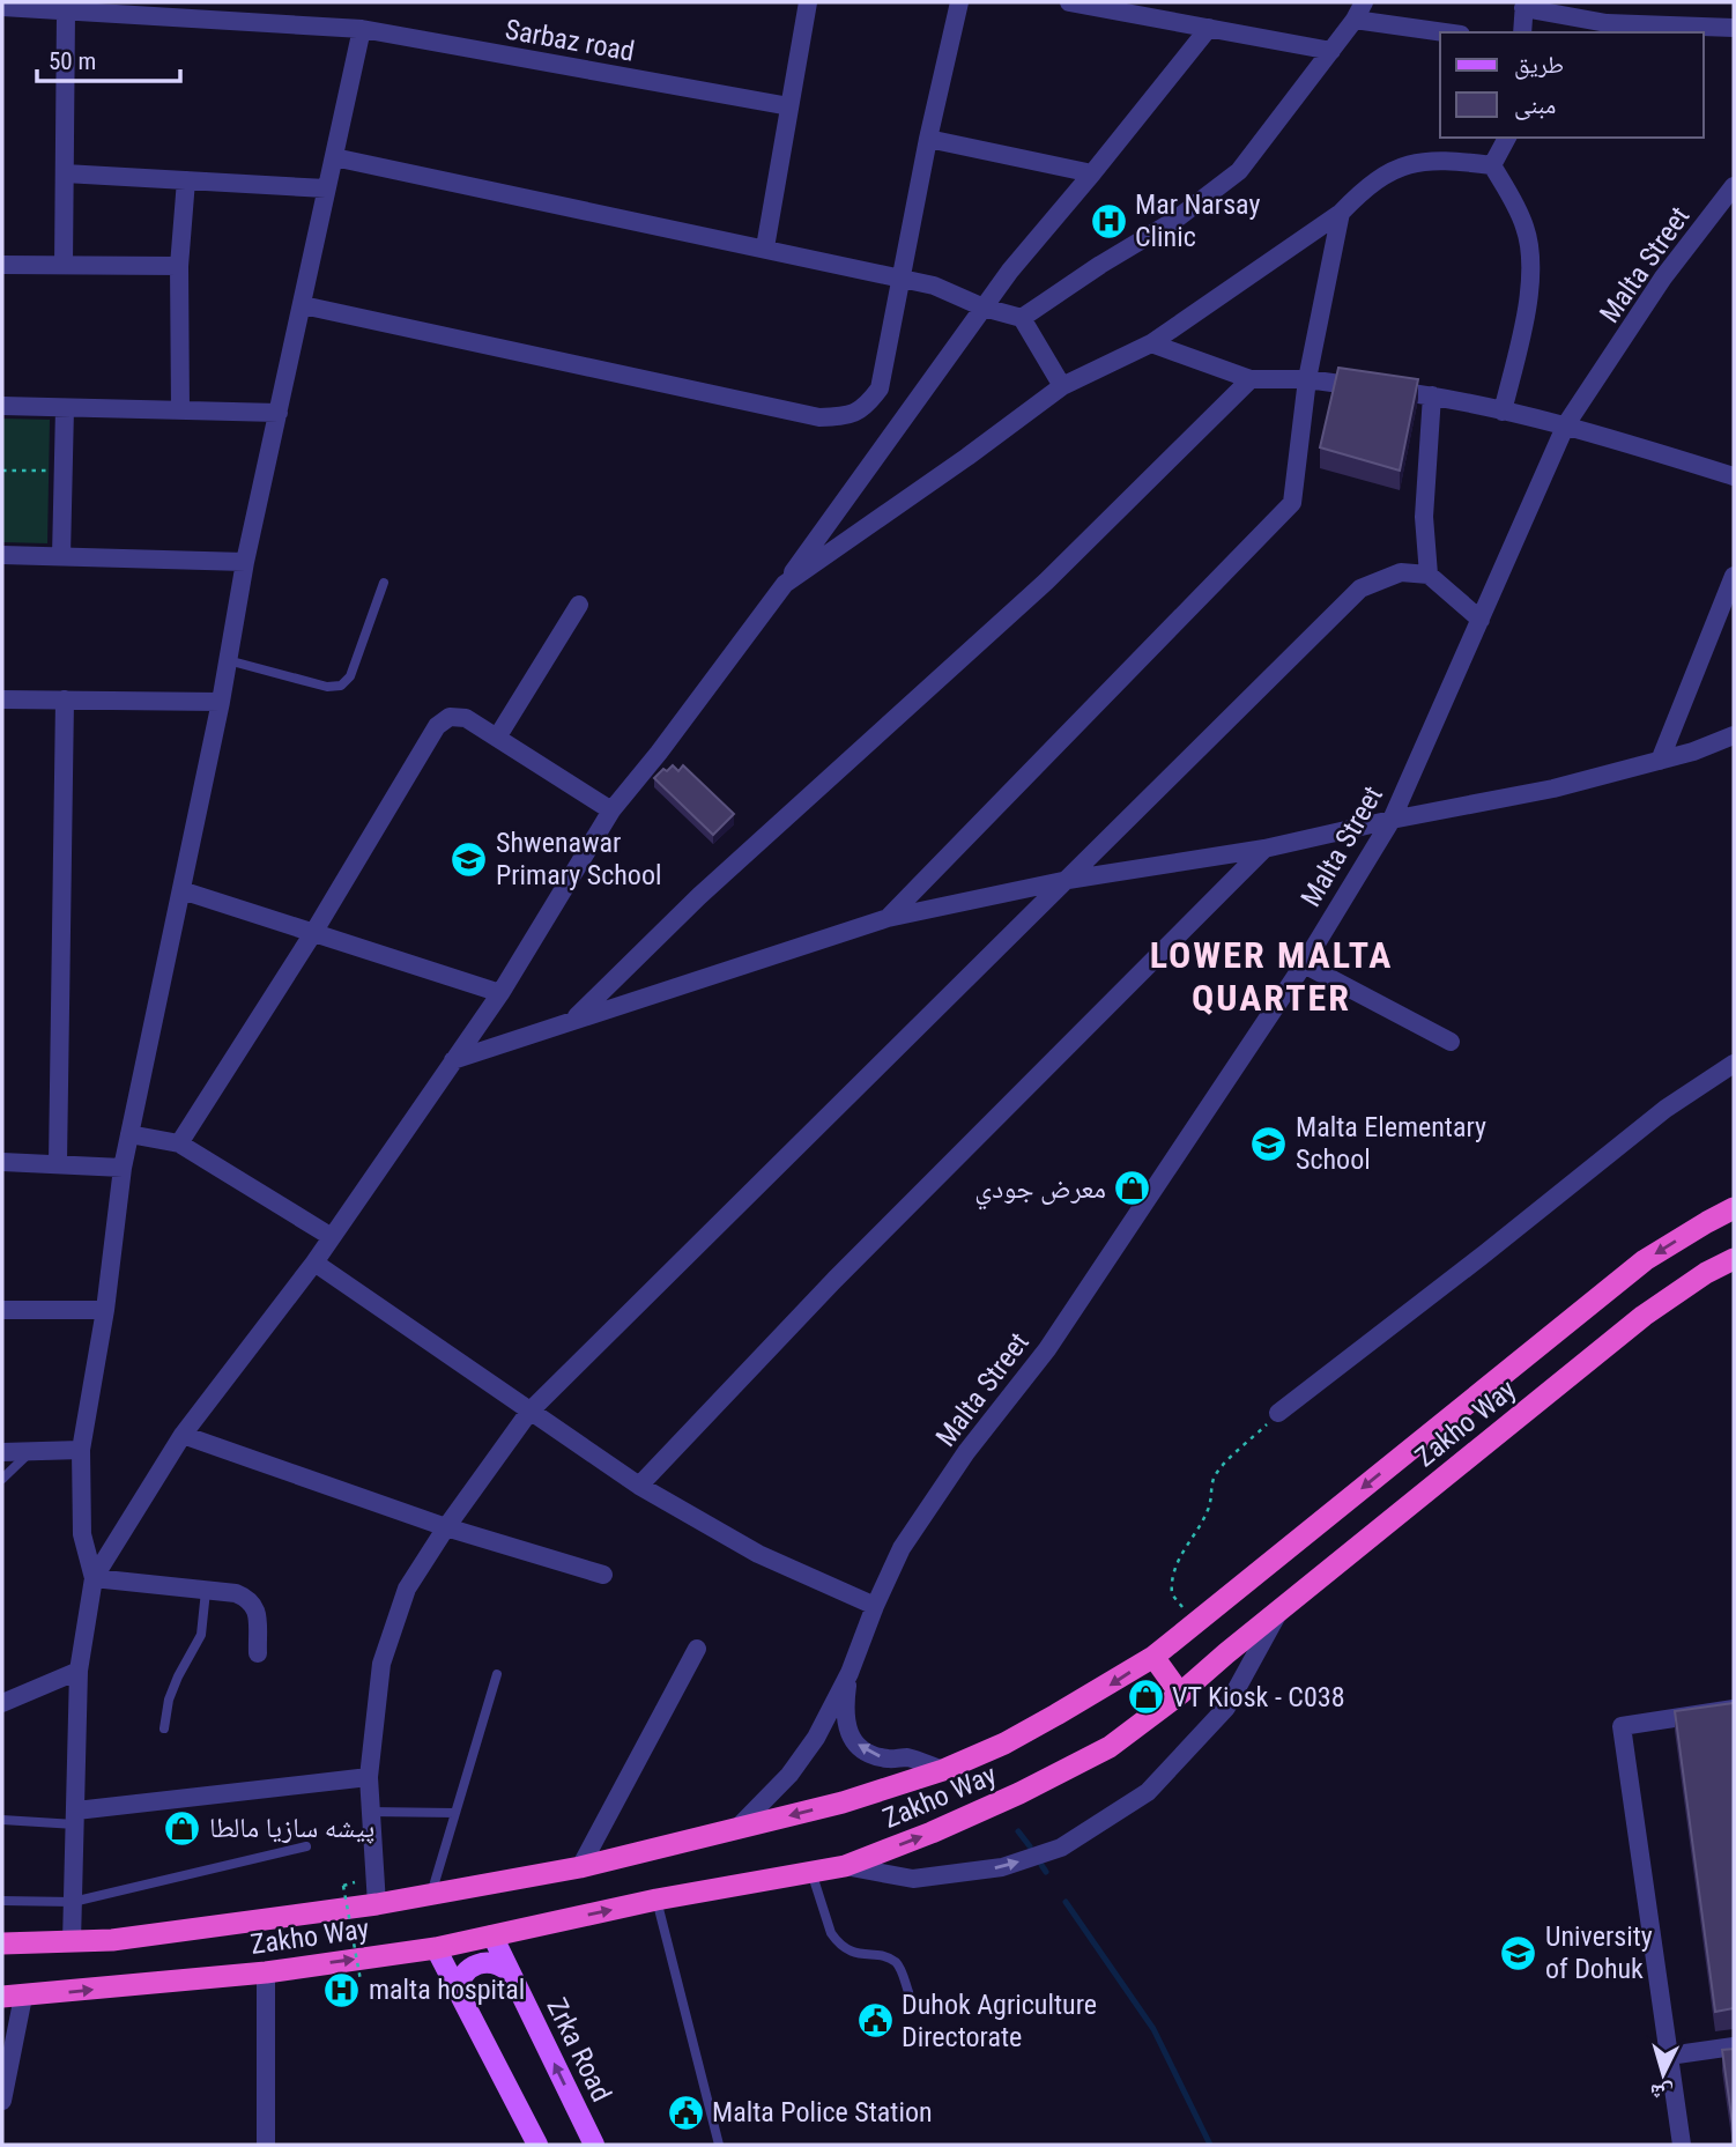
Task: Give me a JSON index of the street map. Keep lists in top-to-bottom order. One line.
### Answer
{"streets":{"highway":["Zakho Way"],"main road":["Zrka Road"],"street":["Sarbaz road","Malta Street"]},"crossings":[["Malta Street","Zakho Way"],["Zakho Way","Zrka Road"]],"districts":["LOWER MALTA QUARTER"],"places":{"hospital":["Mar Narsay Clinic","malta hospital"],"school or university":["Shwenawar Primary School","Malta Elementary School","University of Dohuk"],"shop":["معرض جودي","VT Kiosk - C038","پيشه سازيا مالطا"],"public building":["Duhok Agriculture Directorate","Malta Police Station"]},"legend":["طريق","مبنى"],"scale_bar":"50 m","north":"bottom"}
